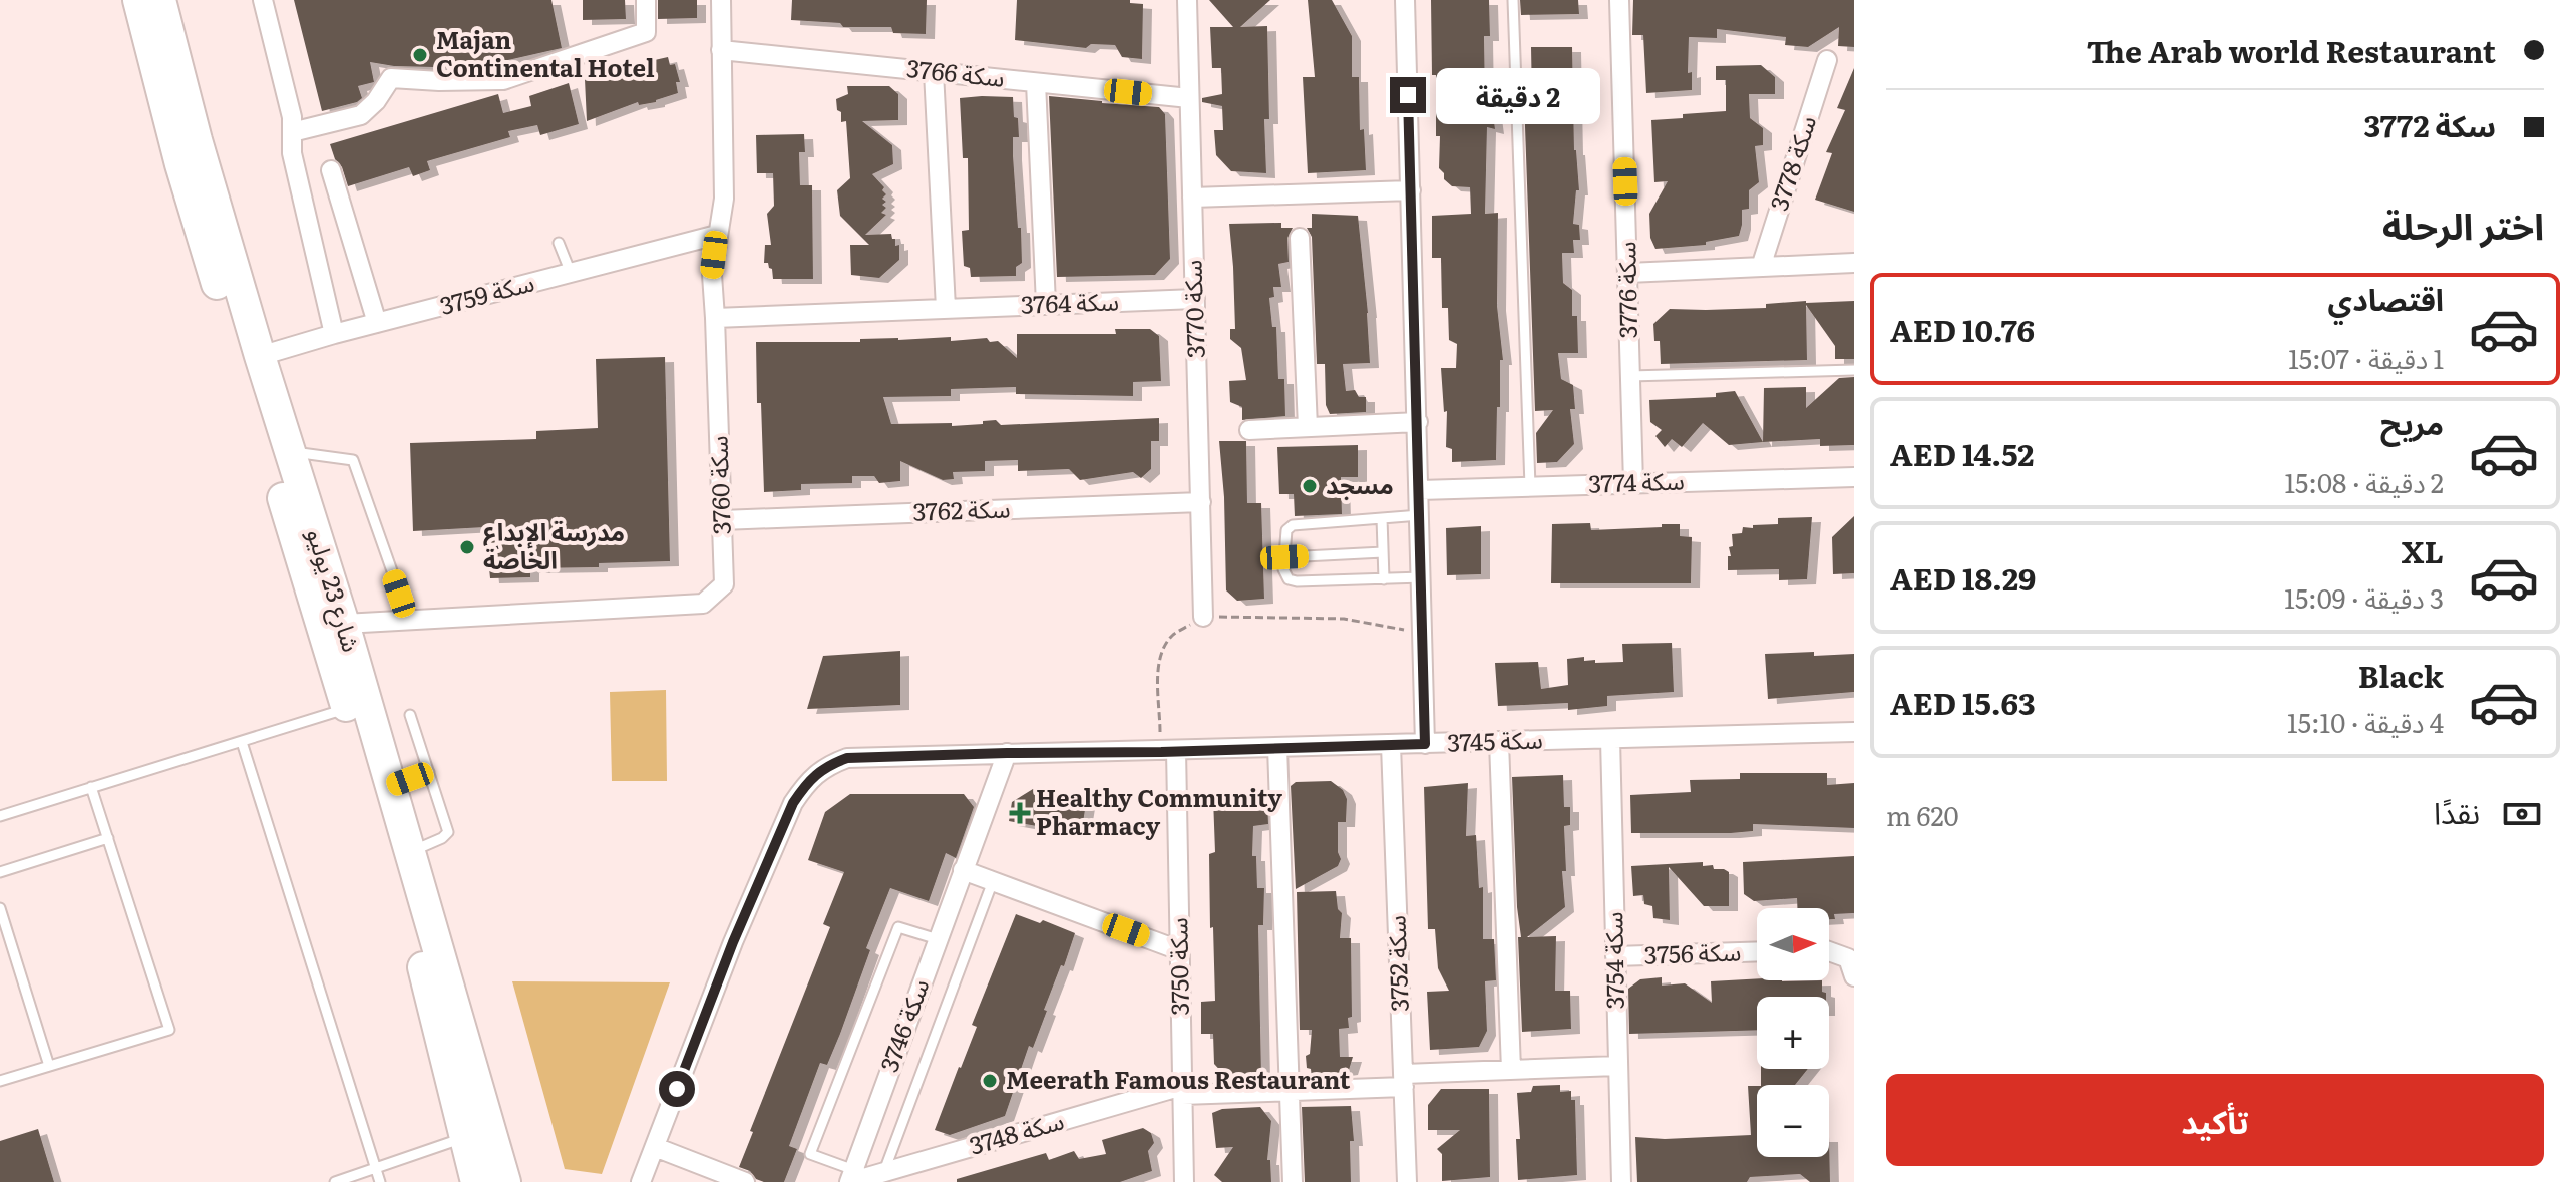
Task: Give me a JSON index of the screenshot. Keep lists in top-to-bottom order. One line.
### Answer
{"streets":{"main road":["شارع 23 يوليو"],"street":["سكة 3766","سكة 3778","سكة 3776","سكة 3759","سكة 3764","سكة 3770","سكة 3774","سكة 3760","سكة 3762","سكة 3745","سكة 3756","سكة 3754","سكة 3752","سكة 3750","سكة 3746","سكة 3748"]},"crossings":[["سكة 3766","سكة 3770"],["سكة 3766","سكة 3760"],["سكة 3776","سكة 3774"],["سكة 3759","سكة 3760"],["سكة 3759","شارع 23 يوليو"],["سكة 3764","سكة 3770"],["سكة 3764","سكة 3760"],["سكة 3770","سكة 3762"],["سكة 3760","سكة 3762"],["سكة 3760","شارع 23 يوليو"],["سكة 3745","سكة 3754"],["سكة 3745","سكة 3752"],["سكة 3745","سكة 3750"],["سكة 3745","سكة 3746"],["سكة 3756","سكة 3754"],["سكة 3754","سكة 3748"],["سكة 3752","سكة 3748"],["سكة 3750","سكة 3748"],["سكة 3746","سكة 3748"]],"places":{"other":["Majan Continental Hotel","مسجد","مدرسة الإبداع الخاصة","Meerath Famous Restaurant"],"health":["Healthy Community Pharmacy"]},"north":"right","page":{"banner":["The Arab world Restaurant","سكة 3772"],"bubble":"2 دقيقة","heading":"اختر الرحلة","list":[{"name":"اقتصادي","note":"1 دقيقة · 15:07","value":"AED 10.76"},{"name":"مريح","note":"2 دقيقة · 15:08","value":"AED 14.52"},{"name":"XL","note":"3 دقيقة · 15:09","value":"AED 18.29"},{"name":"Black","note":"4 دقيقة · 15:10","value":"AED 15.63"}],"pay":["نقدًا","620 m"],"map_buttons":["+","−"],"buttons":"تأكيد"}}
